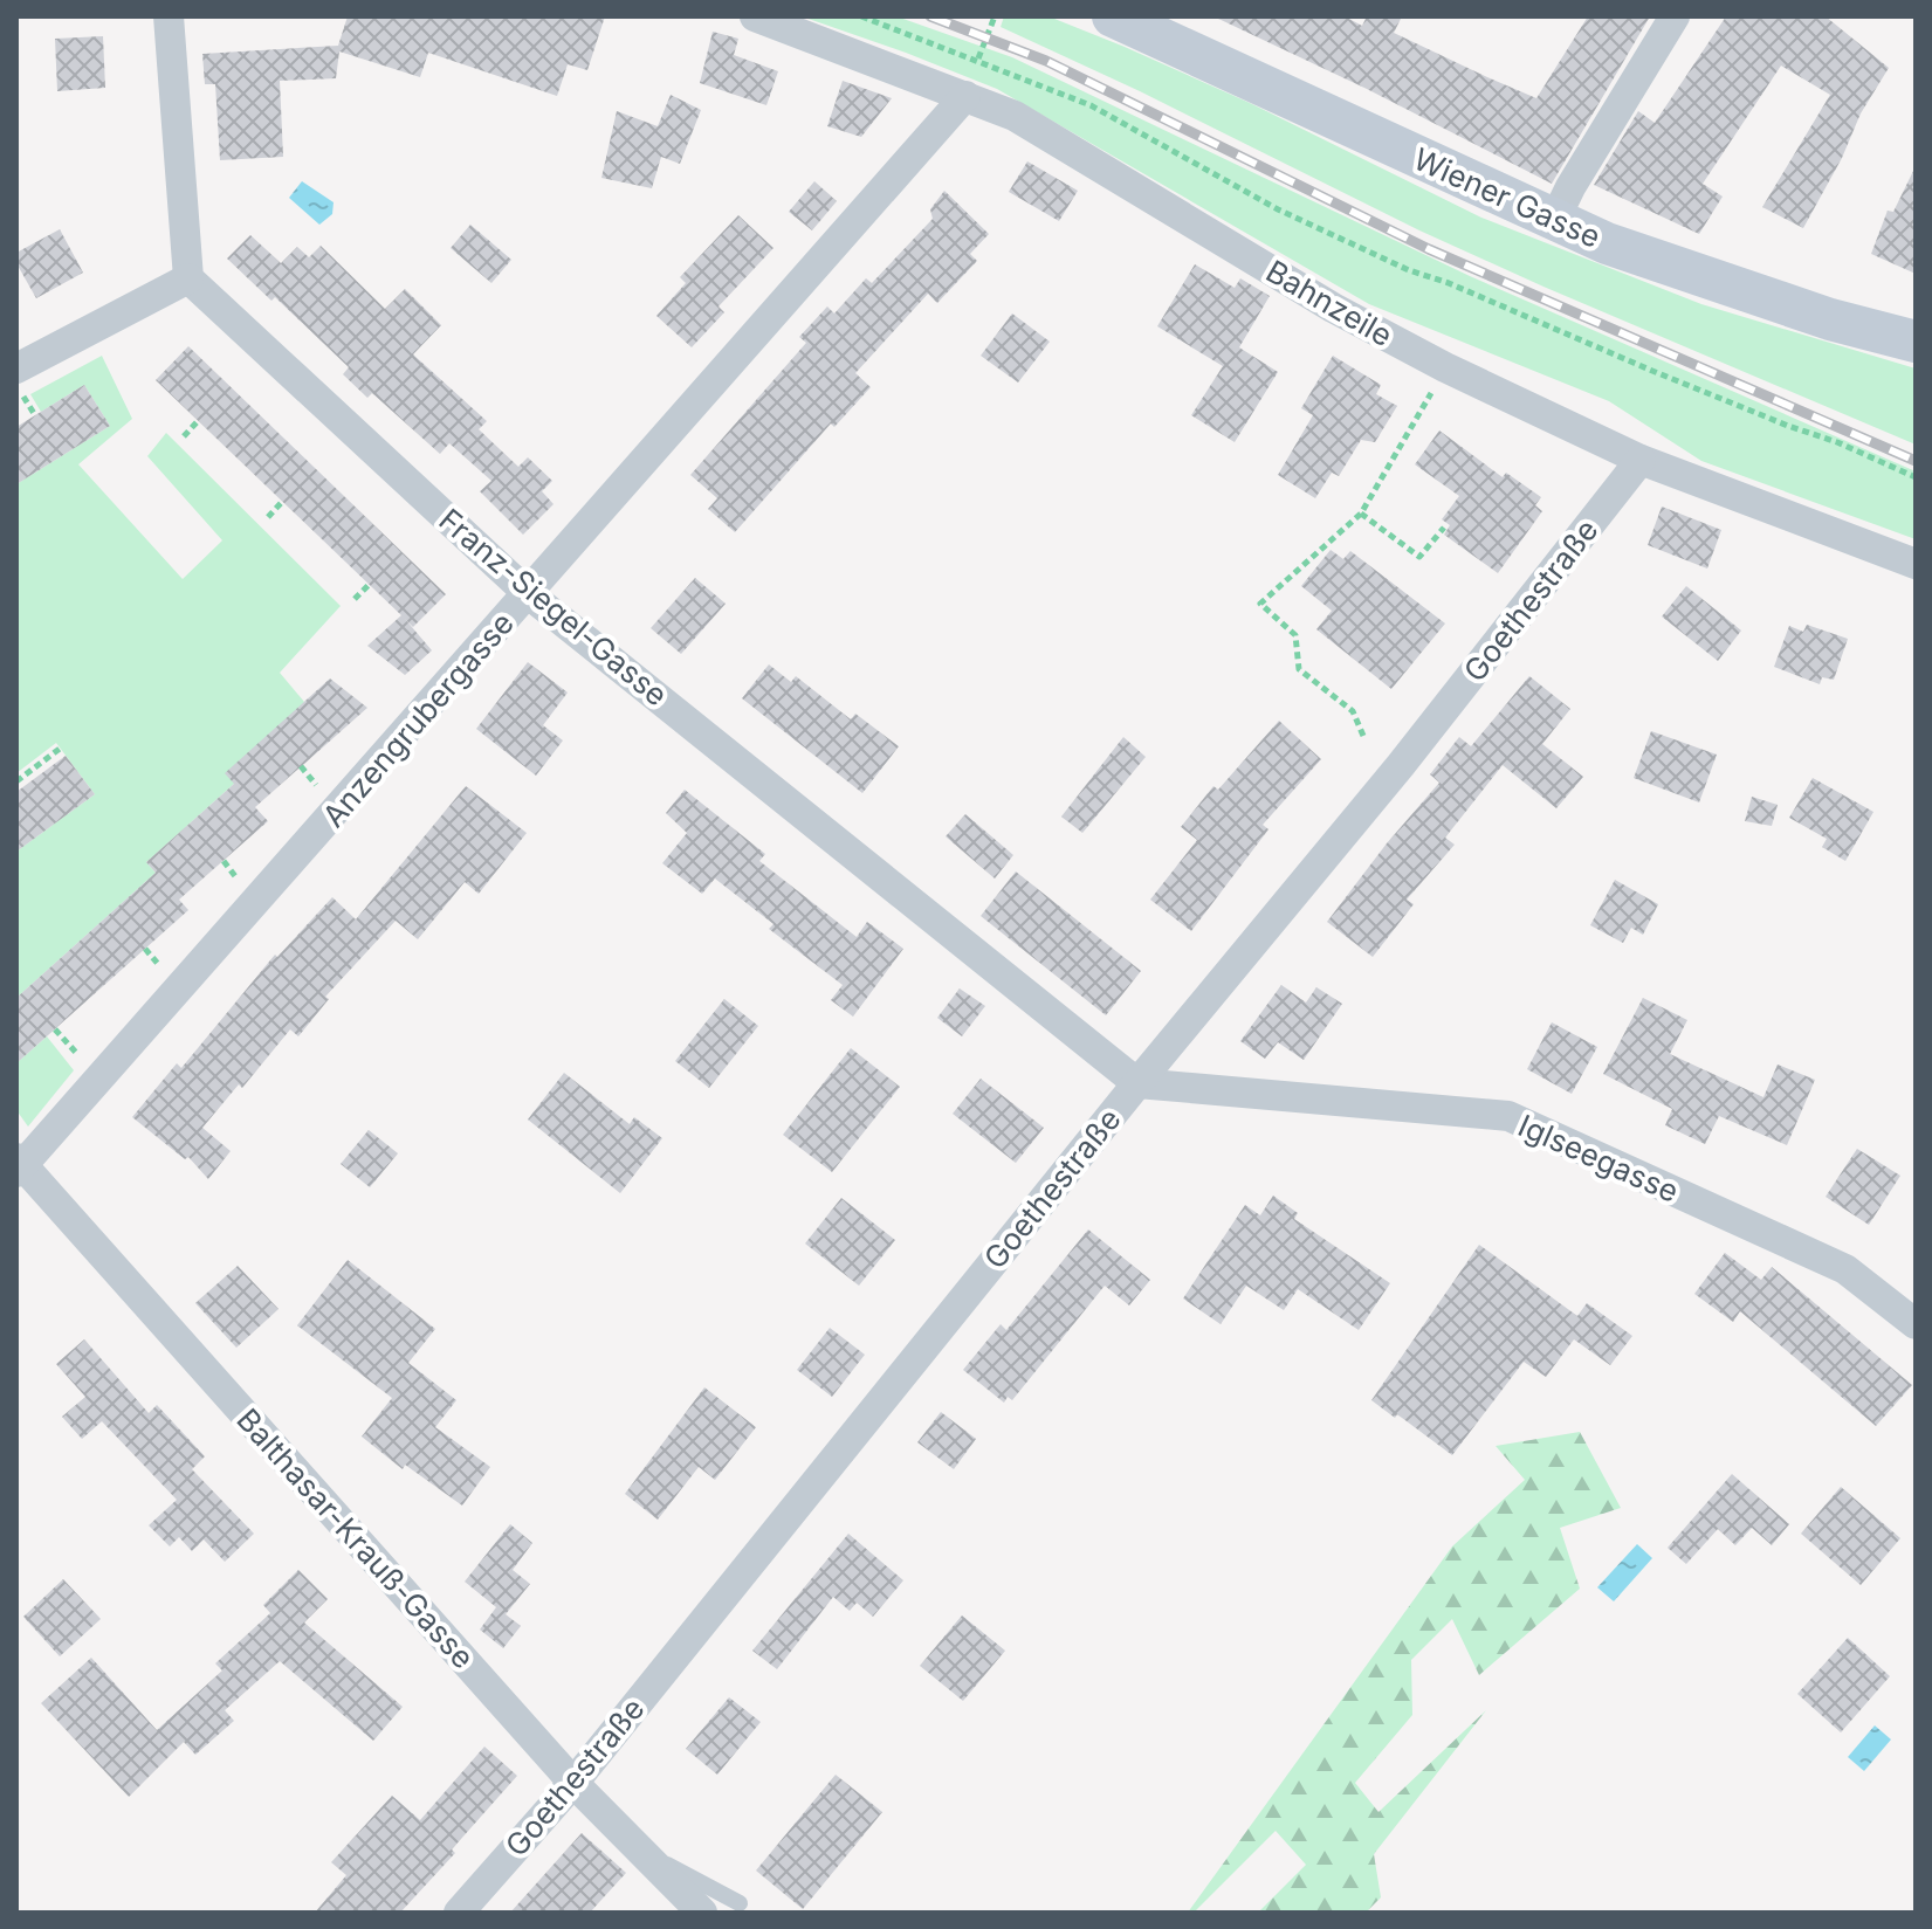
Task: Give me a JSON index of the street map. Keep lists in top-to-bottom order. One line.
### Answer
{"streets":{"main road":["Wiener Gasse"],"street":["Bahnzeile","Goethestraße","Franz-Siegel-Gasse","Anzengrubergasse","Iglseegasse","Balthasar-Krauß-Gasse"]},"crossings":[["Bahnzeile","Goethestraße"],["Bahnzeile","Anzengrubergasse"],["Goethestraße","Franz-Siegel-Gasse"],["Goethestraße","Iglseegasse"],["Goethestraße","Balthasar-Krauß-Gasse"],["Franz-Siegel-Gasse","Anzengrubergasse"],["Franz-Siegel-Gasse","Iglseegasse"],["Anzengrubergasse","Balthasar-Krauß-Gasse"]]}
